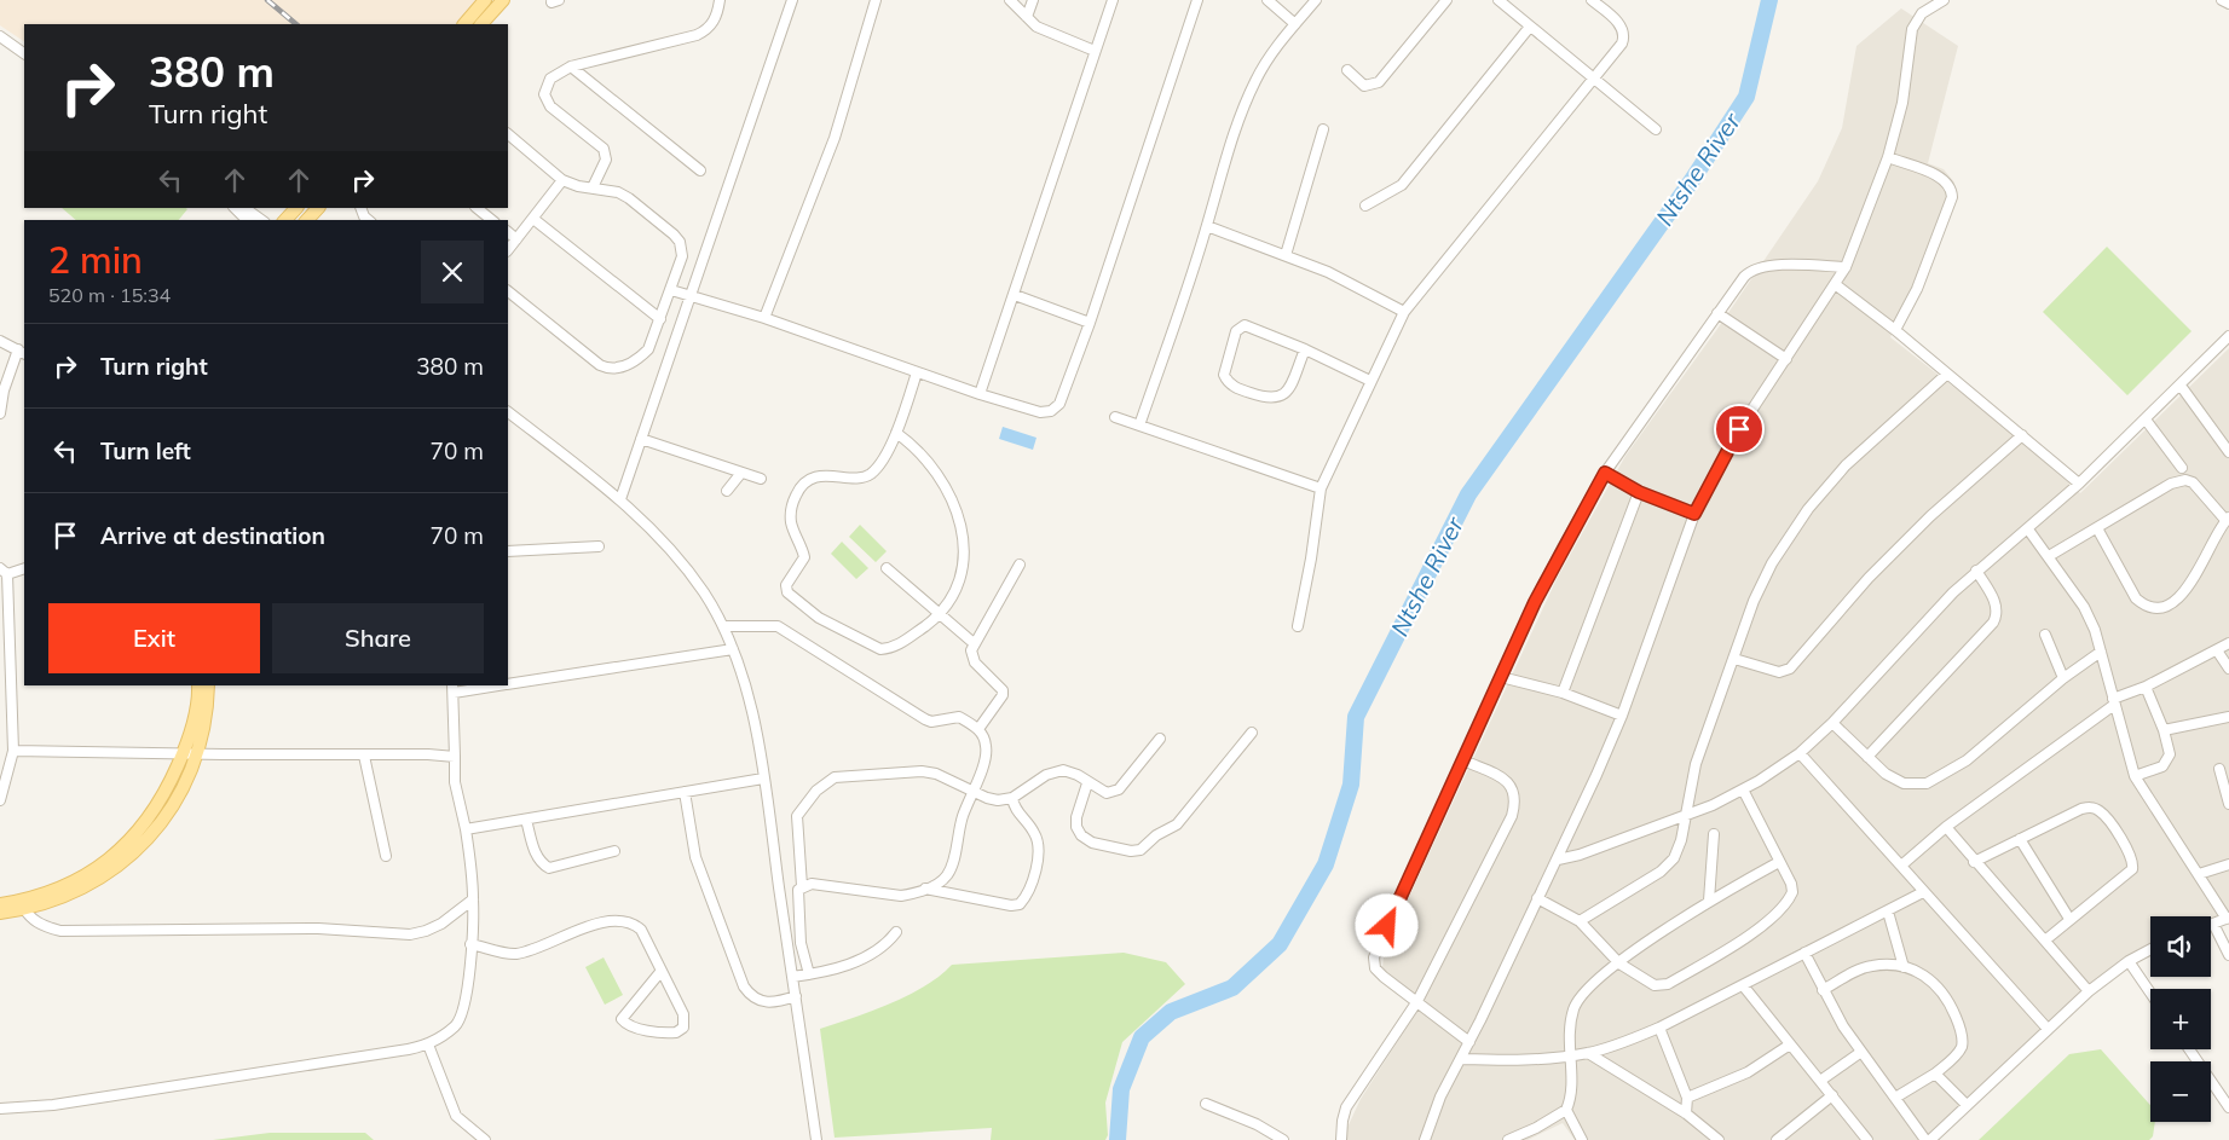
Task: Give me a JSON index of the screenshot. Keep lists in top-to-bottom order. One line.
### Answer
{"water":["Ntshe River"],"page":{"turn":["380 m","Turn right"],"heading":["2 min","520 m · 15:34"],"list":[{"name":"Turn right","value":"380 m"},{"name":"Turn left","value":"70 m"},{"name":"Arrive at destination","value":"70 m"}],"buttons":["Exit","Share"],"map_buttons":["+","−"]}}
